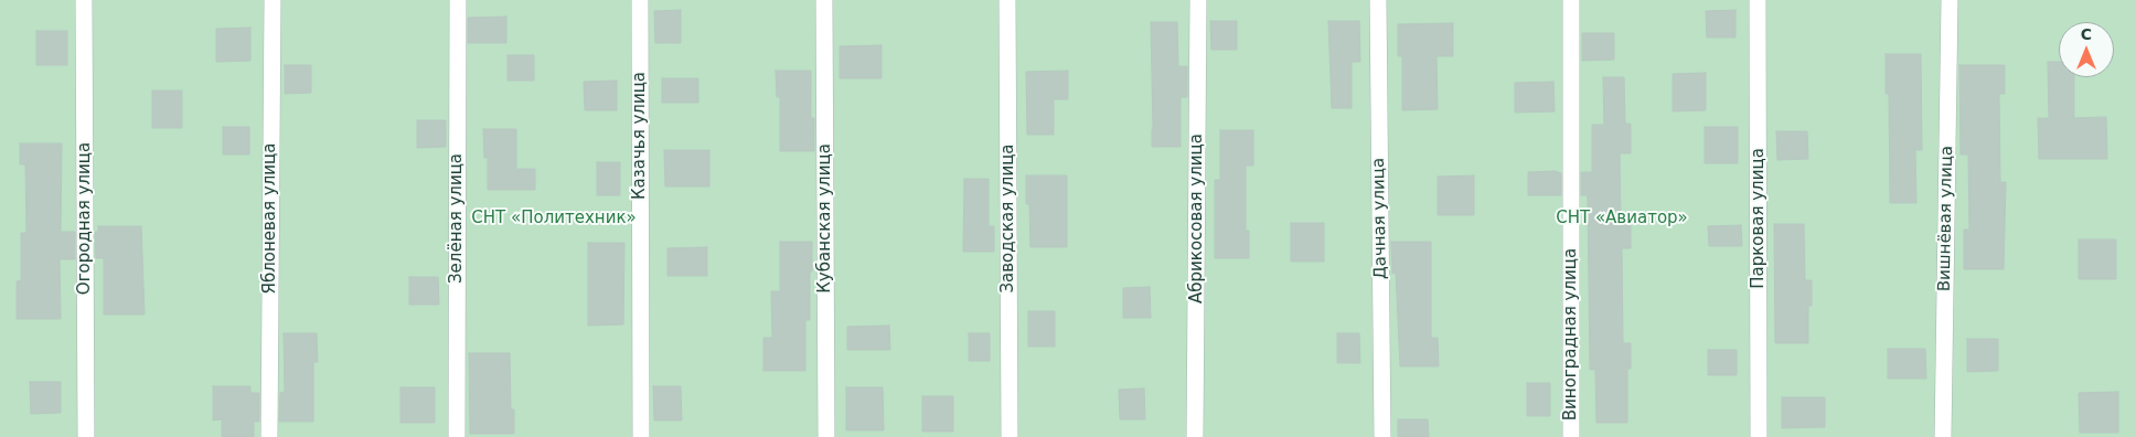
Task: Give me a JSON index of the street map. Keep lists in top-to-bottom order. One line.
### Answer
{"streets":{"street":["Казачья улица","Огородная улица","Яблоневая улица","Зелёная улица","Кубанская улица","Заводская улица","Абрикосовая улица","Дачная улица","Парковая улица","Вишнёвая улица","Виноградная улица"]},"parks":["СНТ «Политехник»","СНТ «Авиатор»"],"north":"top"}
